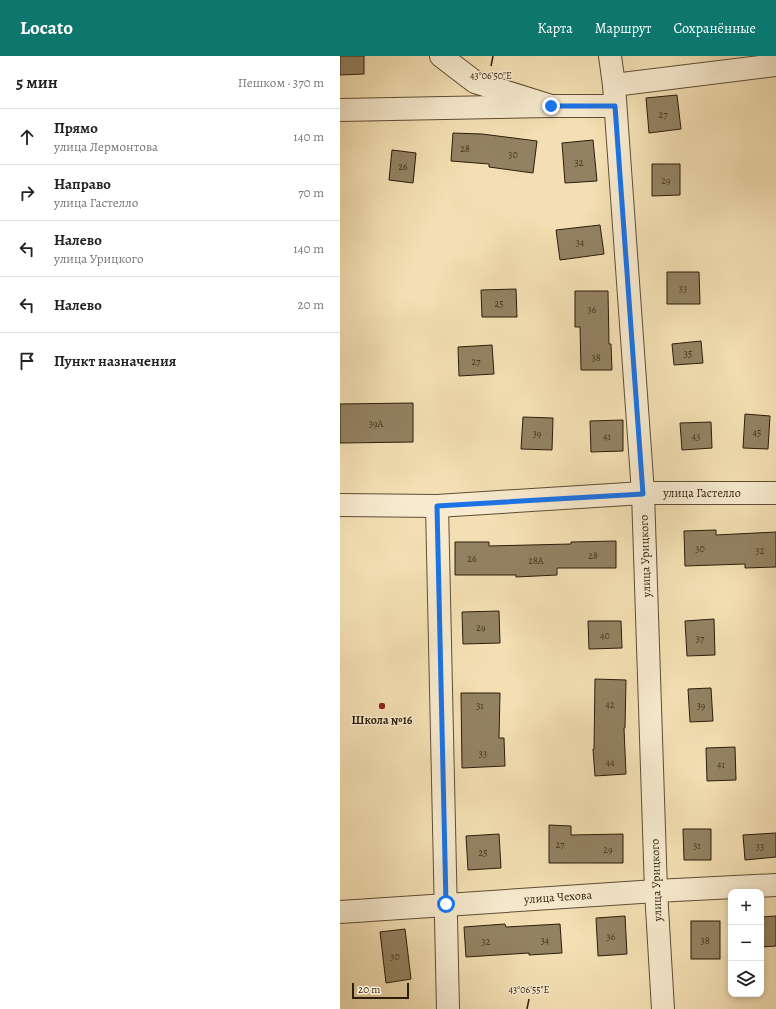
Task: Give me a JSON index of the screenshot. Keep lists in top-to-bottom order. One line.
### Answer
{"streets":{"street":["улица Гастелло","улица Урицкого","улица Чехова"]},"crossings":[["улица Гастелло","улица Урицкого"],["улица Урицкого","улица Чехова"]],"places":["Школа №16"],"house_numbers":["27","28","30","32","26","29","34","33","25","36","35","38","27","39А","45","39","41","43","30","32","28","26","28А","29","40","37","42","31","39","33","44","41","27","31","33","29","25","36","34","38","32","30"],"scale_bar":"20 m","page":{"header":"Locato","nav":["Карта","Маршрут","Сохранённые"],"heading":["5 мин","Пешком · 370 m"],"list":[["Прямо","улица Лермонтова","140 m"],["Направо","улица Гастелло","70 m"],["Налево","улица Урицкого","140 m"],["Налево","20 m"],"Пункт назначения"],"map_buttons":["+","−"],"scale":"20 m"},"coordinates":["43°06'50\"E","43°06'55\"E"]}
